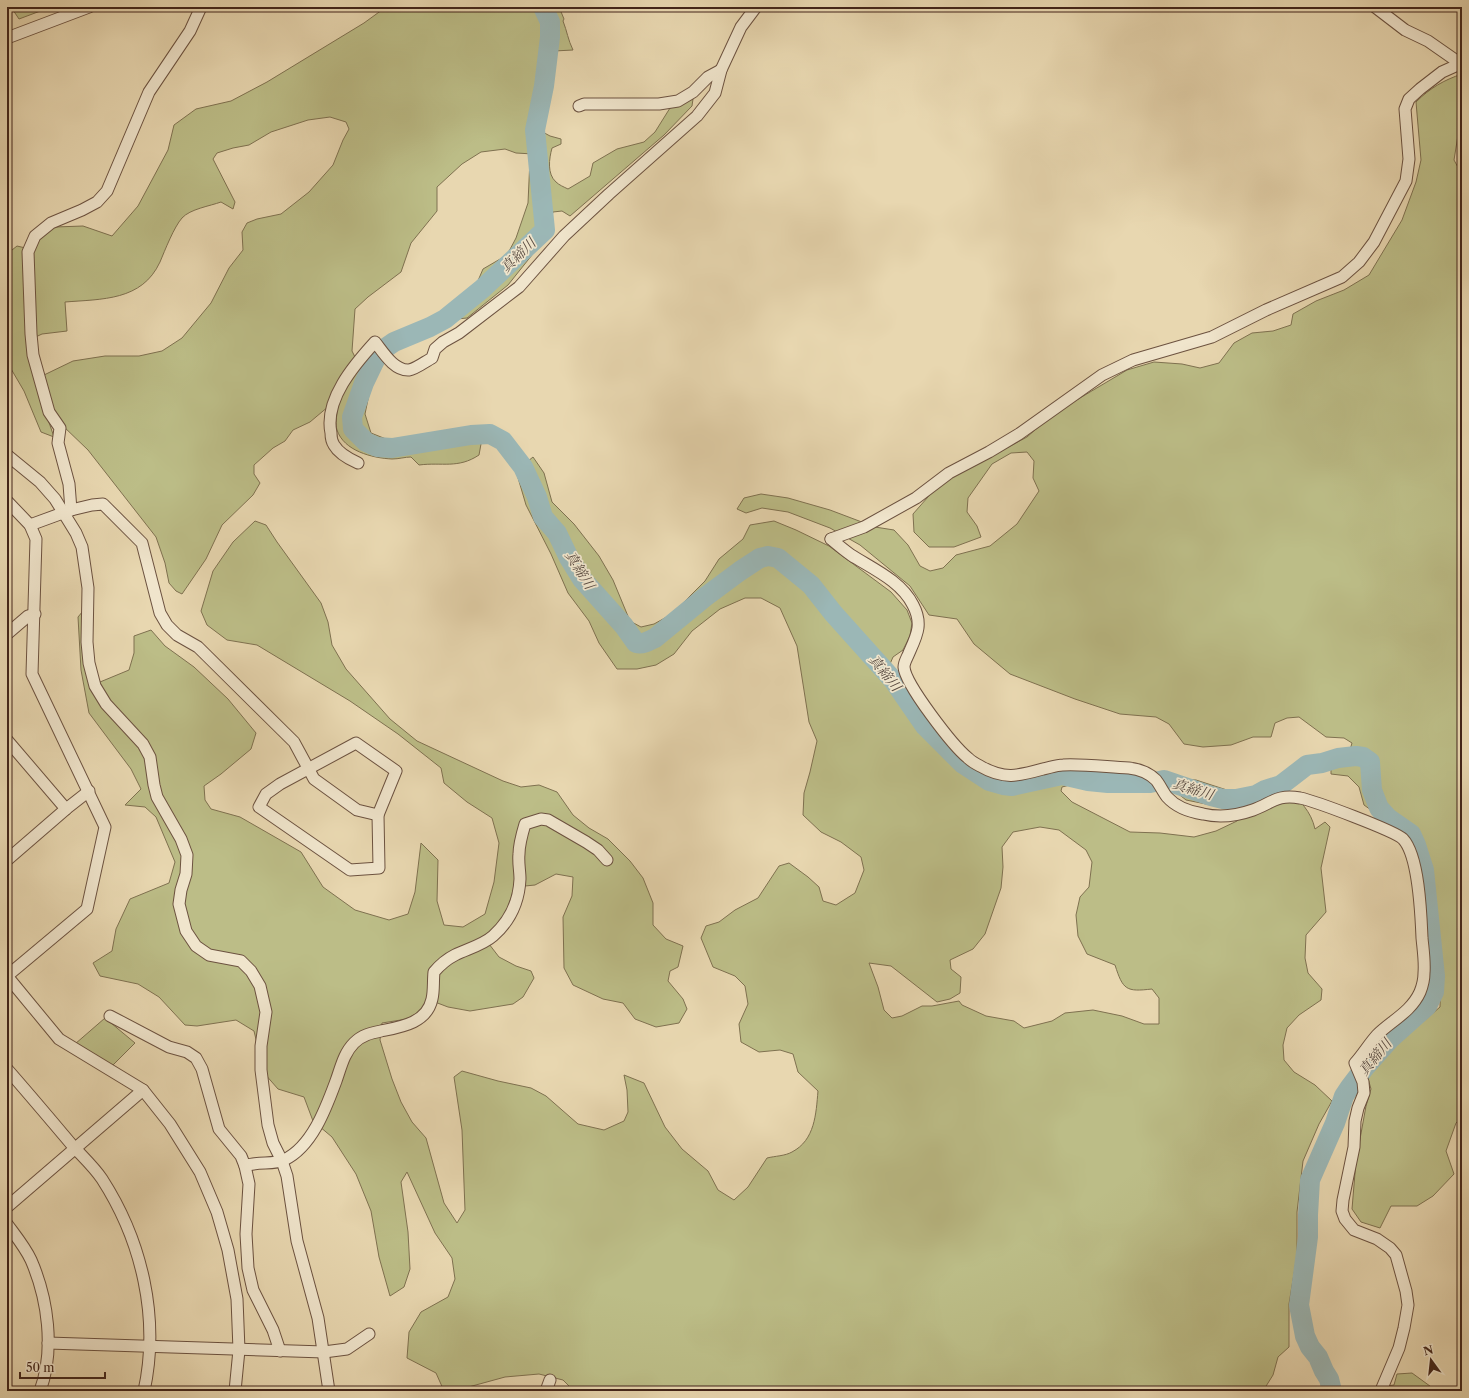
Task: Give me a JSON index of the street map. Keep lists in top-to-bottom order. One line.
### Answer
{"water":["真締川"],"scale_bar":"50 m","north":"top"}
